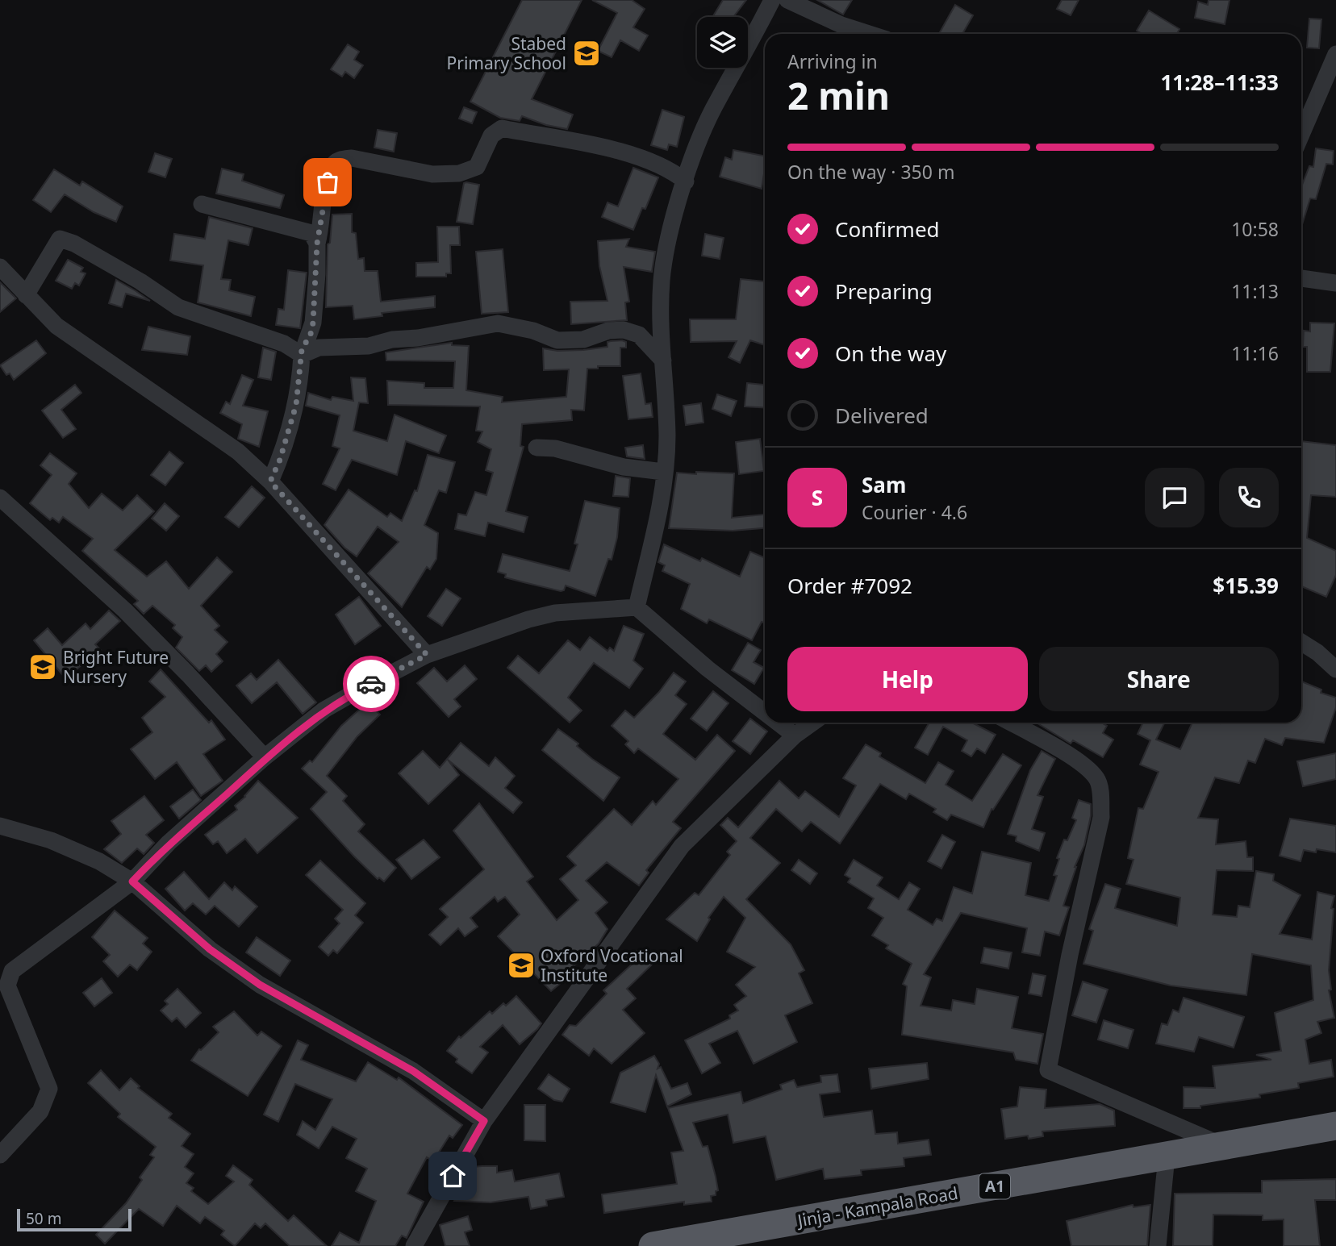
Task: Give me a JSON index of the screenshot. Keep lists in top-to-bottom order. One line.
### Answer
{"streets":{"highway":["A1","Jinja - Kampala Road"]},"places":{"school or university":["Stabed Primary School","Bright Future Nursery","Oxford Vocational Institute"]},"scale_bar":"50 m","page":{"heading":["2 min","Arriving in","11:28–11:33"],"panel":["Sam","Courier · 4.6","Order #7092","$15.39"],"bar":"On the way · 350 m","list":[["Confirmed","10:58"],["Preparing","11:13"],["On the way","11:16"],"Delivered"],"round":"S","buttons":["Help","Share"],"scale":"50 m"}}
